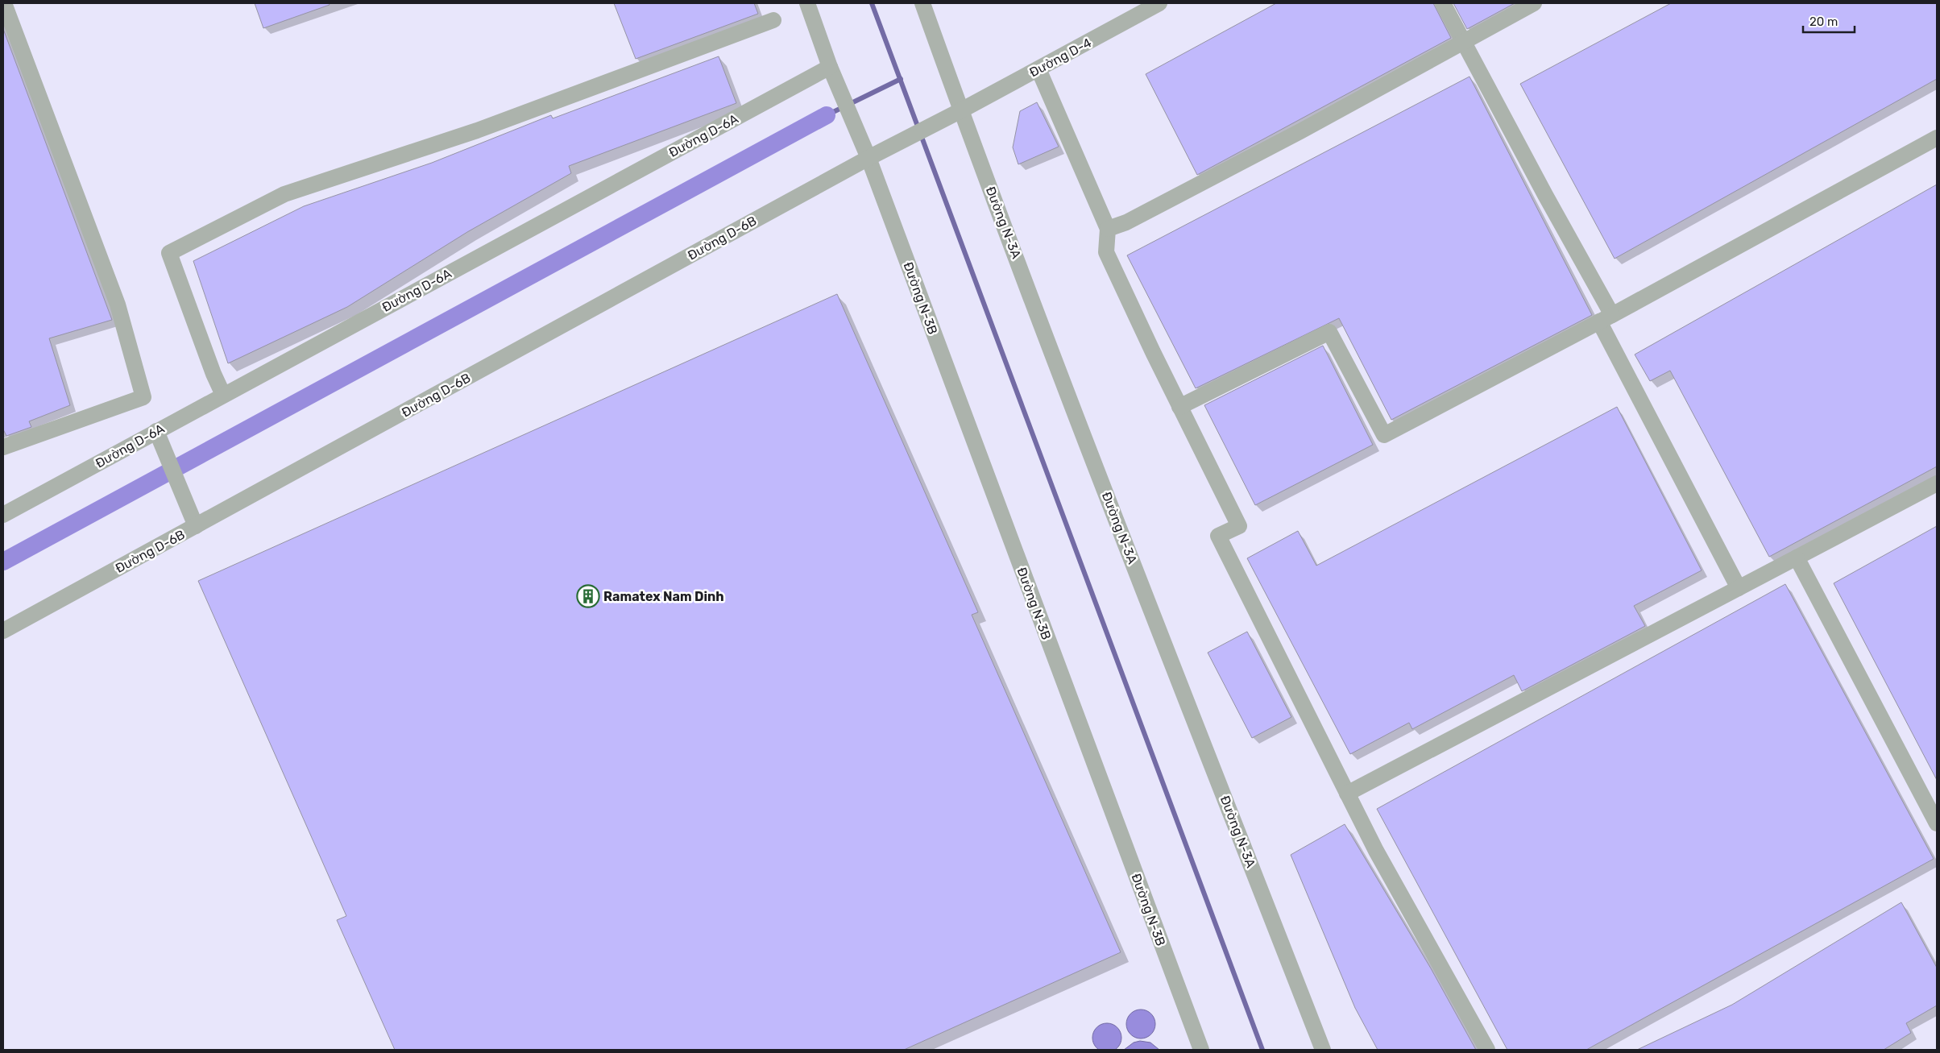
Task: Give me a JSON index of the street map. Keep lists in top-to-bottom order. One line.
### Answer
{"streets":{"street":["Đường D-4","Đường D-6A","Đường N-3A","Đường D-6B","Đường N-3B"]},"crossings":[["Đường D-4","Đường N-3A"],["Đường D-4","Đường D-6B"],["Đường D-6A","Đường N-3B"],["Đường D-6B","Đường N-3B"]],"places":{"building":["Ramatex Nam Dinh"]},"scale_bar":"20 m"}
